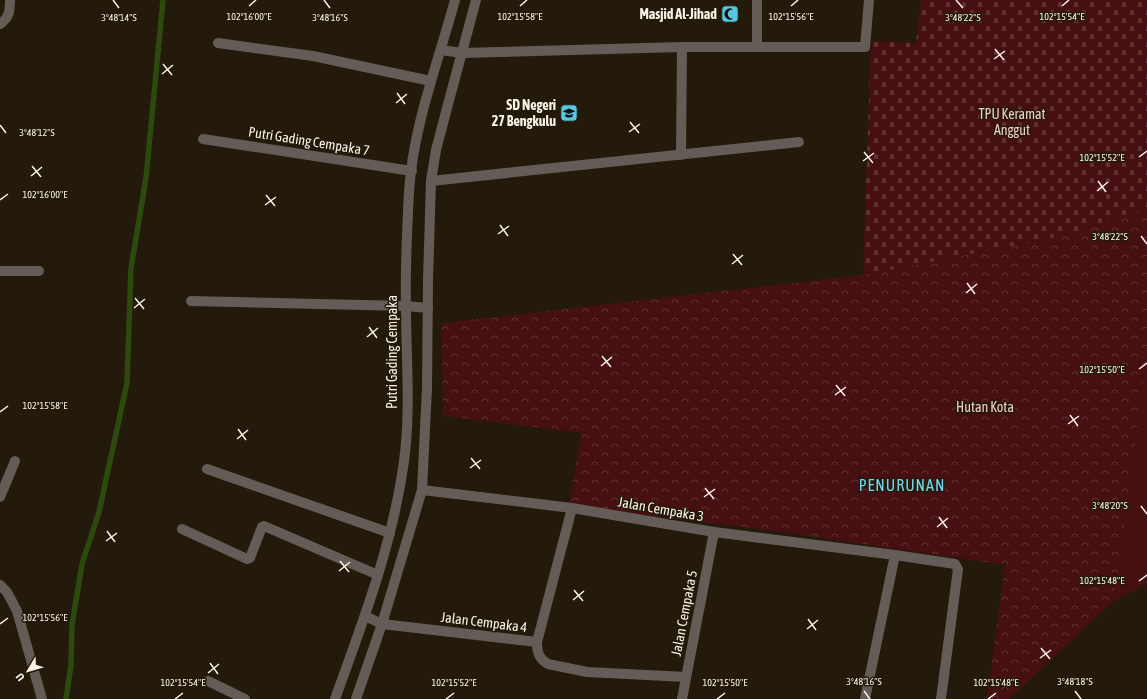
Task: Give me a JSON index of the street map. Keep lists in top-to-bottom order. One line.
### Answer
{"streets":{"street":["Putri Gading Cempaka 7","Putri Gading Cempaka","Jalan Cempaka 3","Jalan Cempaka 5","Jalan Cempaka 4"]},"crossings":[["Putri Gading Cempaka 7","Putri Gading Cempaka"],["Putri Gading Cempaka","Jalan Cempaka 4"],["Jalan Cempaka 3","Jalan Cempaka 5"],["Jalan Cempaka 3","Jalan Cempaka 4"]],"districts":["PENURUNAN"],"parks":["TPU Keramat Anggut","Hutan Kota"],"places":{"mosque":["Masjid Al-Jihad"],"school or university":["SD Negeri 27 Bengkulu"]},"north":"bottom left","coordinates":["102°16'00\"E","102°15'58\"E","102°15'54\"E","102°15'56\"E","3°48'14\"S","3°48'16\"S","3°48'22\"S","3°48'12\"S","102°15'52\"E","102°15'50\"E","3°48'20\"S","102°15'48\"E","3°48'18\"S"]}
